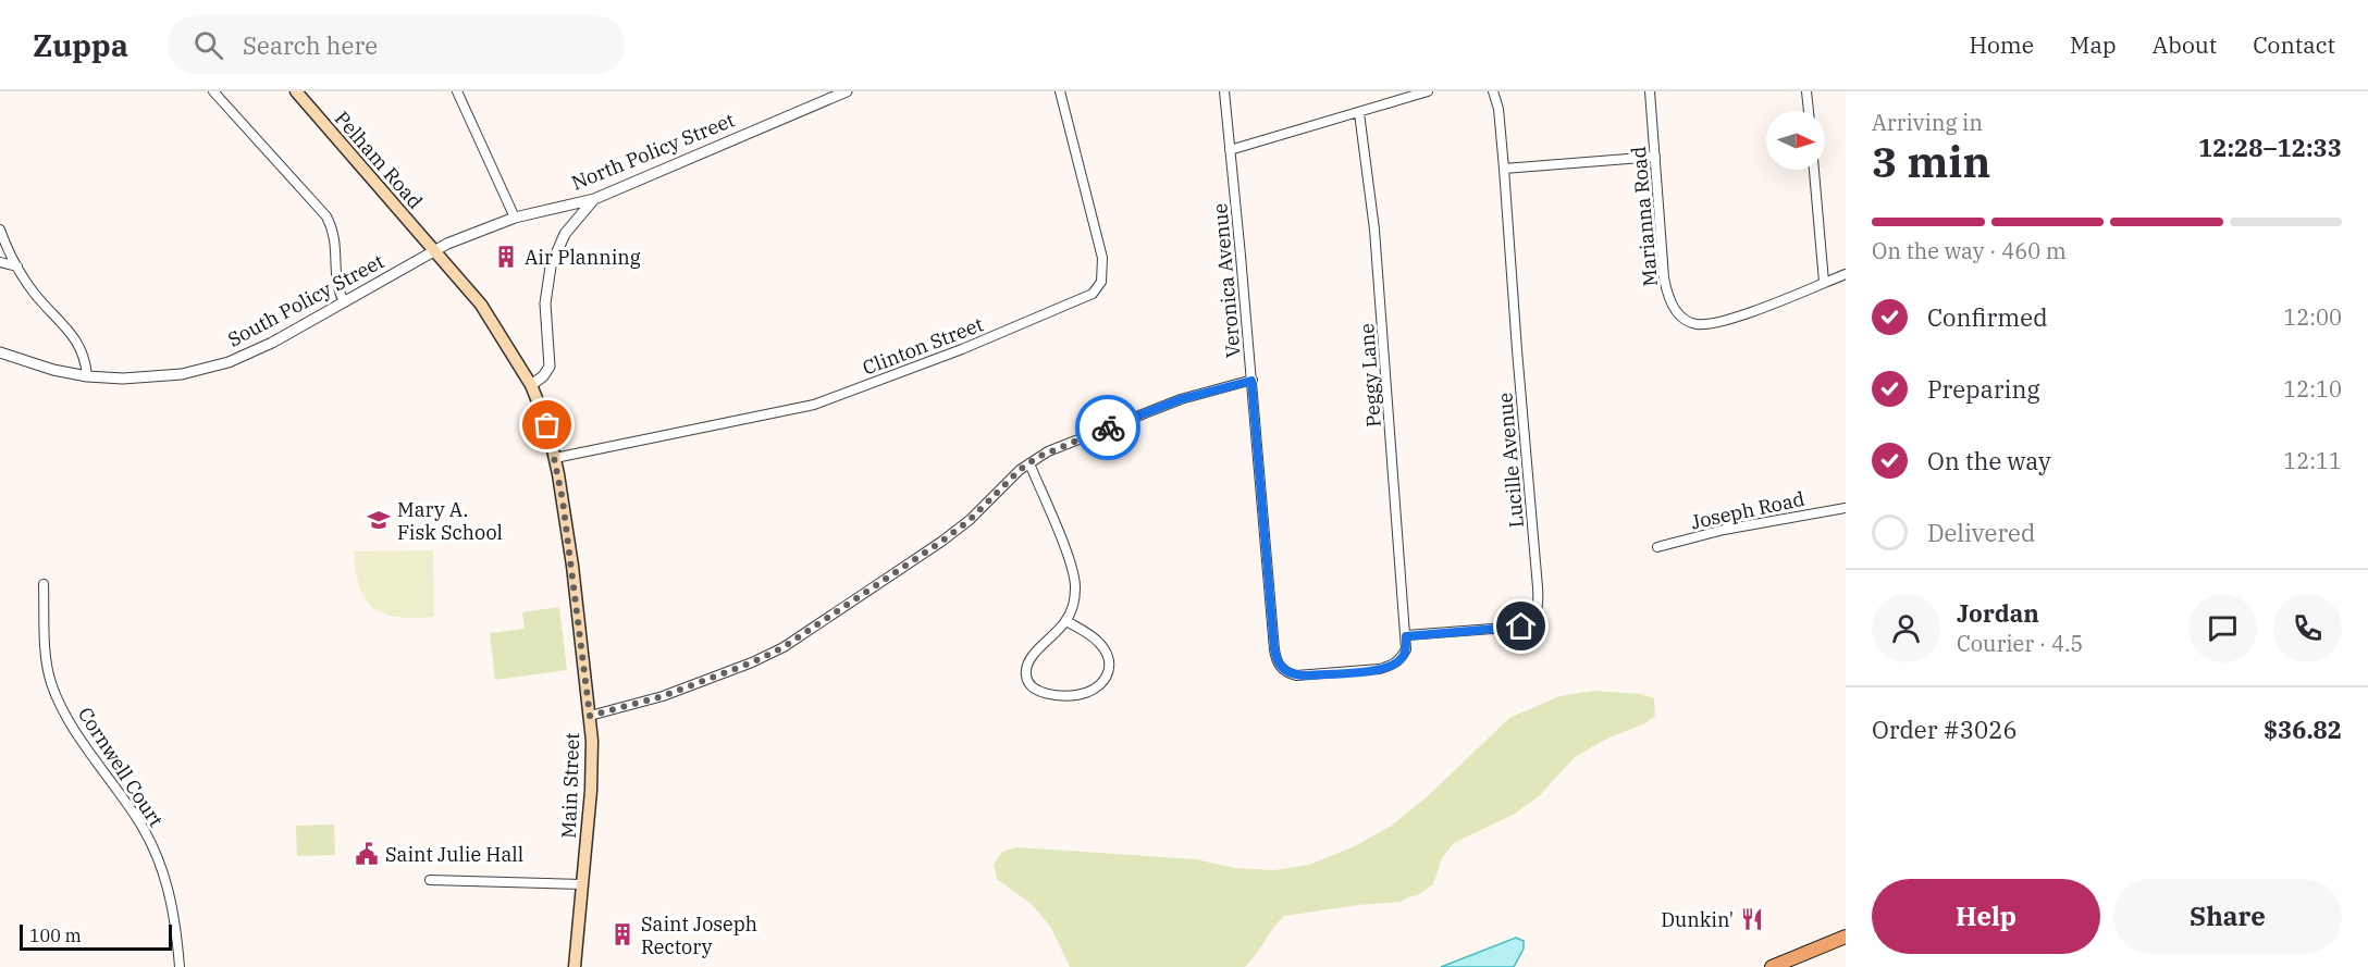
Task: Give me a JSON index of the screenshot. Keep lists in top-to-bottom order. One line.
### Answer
{"streets":{"main road":["Pelham Road","Main Street"],"street":["North Policy Street","Marianna Road","Veronica Avenue","South Policy Street","Clinton Street","Peggy Lane","Lucille Avenue","Joseph Road","Cornwell Court"]},"crossings":[["North Policy Street","Pelham Road"],["North Policy Street","South Policy Street"],["North Policy Street","Main Street"],["Pelham Road","South Policy Street"],["Pelham Road","Main Street"],["Veronica Avenue","Peggy Lane"],["Veronica Avenue","Lucille Avenue"],["South Policy Street","Main Street"],["Clinton Street","Main Street"],["Peggy Lane","Lucille Avenue"]],"places":{"building":["Air Planning","Saint Joseph Rectory"],"school or university":["Mary A. Fisk School"],"public building":["Saint Julie Hall"],"restaurant":["Dunkin'"]},"scale_bar":"100 m","north":"right","page":{"header":"Zuppa","search":"Search here","nav":["Home","Map","About","Contact"],"heading":["3 min","Arriving in","12:28–12:33"],"panel":["Jordan","Courier · 4.5","Order #3026","$36.82"],"bar":"On the way · 460 m","list":[["Confirmed","12:00"],["Preparing","12:10"],["On the way","12:11"],"Delivered"],"buttons":["Help","Share"],"scale":"100 m"}}
